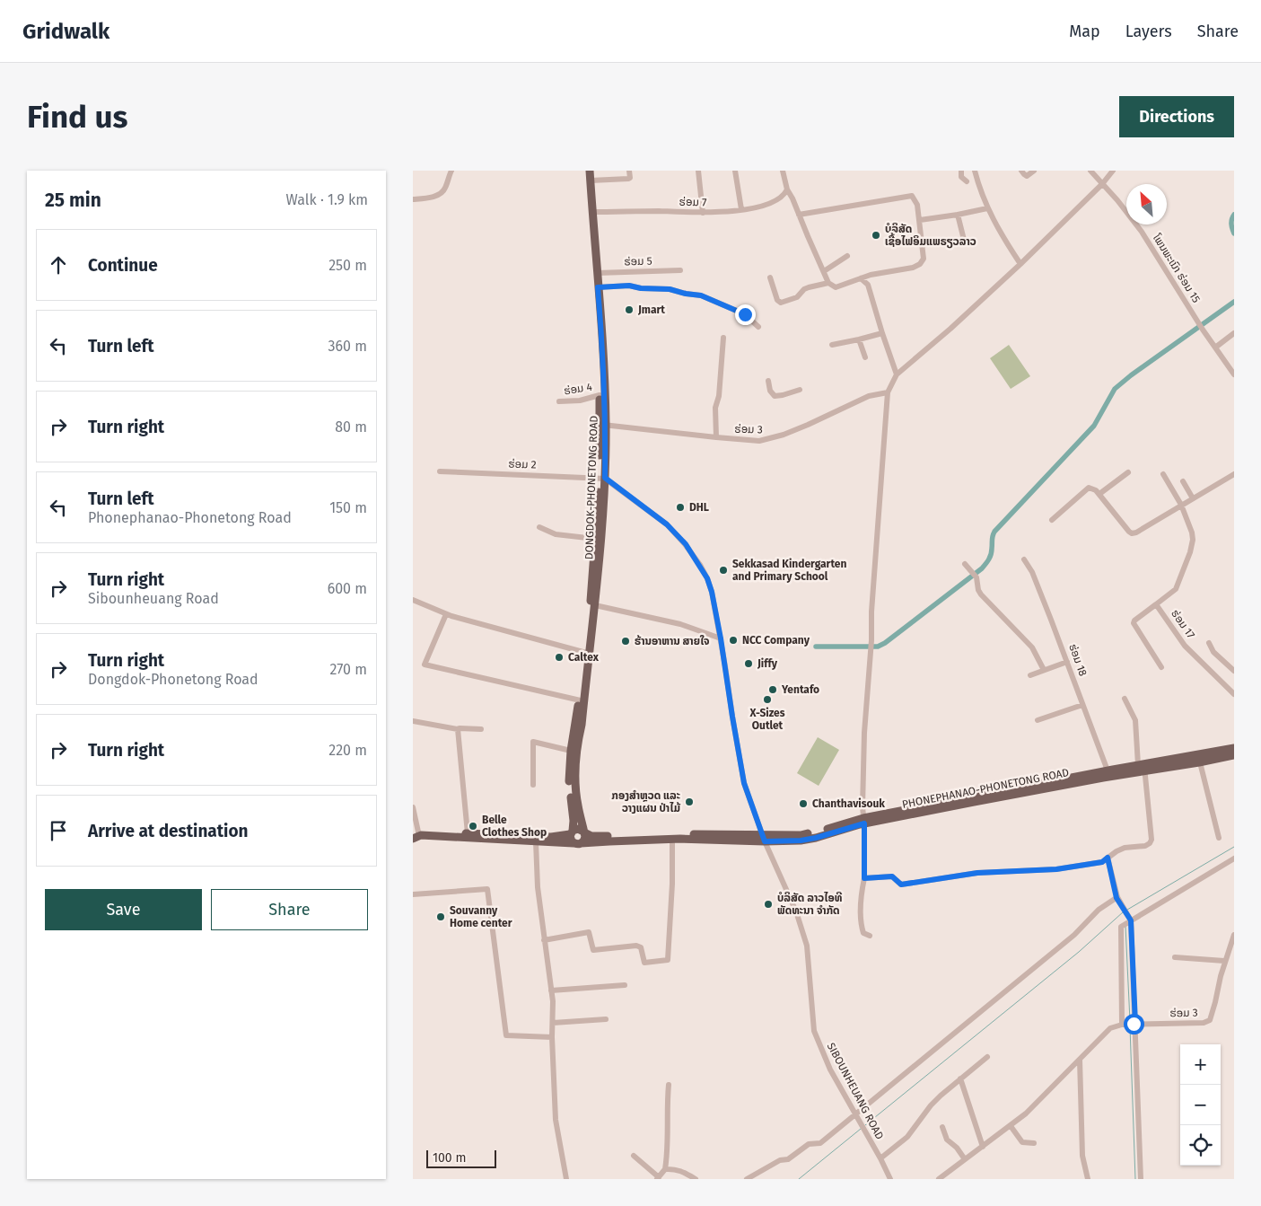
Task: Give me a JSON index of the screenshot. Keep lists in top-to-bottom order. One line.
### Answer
{"streets":{"main road":["DONGDOK-PHONETONG ROAD","PHONEPHANAO-PHONETONG ROAD"],"street":["ຮ່ອມ 7","ຮ່ອມ 5","ໂພນພະເນົາ ຮ່ອມ 15","ຮ່ອມ 4","ຮ່ອມ 3","ຮ່ອມ 2","ຮ່ອມ 17","ຮ່ອມ 18","SIBOUNHEUANG ROAD"]},"crossings":[["ຮ່ອມ 7","DONGDOK-PHONETONG ROAD"],["ຮ່ອມ 5","DONGDOK-PHONETONG ROAD"],["ຮ່ອມ 4","DONGDOK-PHONETONG ROAD"],["ຮ່ອມ 3","DONGDOK-PHONETONG ROAD"],["ຮ່ອມ 2","DONGDOK-PHONETONG ROAD"],["ຮ່ອມ 2","SIBOUNHEUANG ROAD"],["DONGDOK-PHONETONG ROAD","SIBOUNHEUANG ROAD"],["ຮ່ອມ 18","PHONEPHANAO-PHONETONG ROAD"],["PHONEPHANAO-PHONETONG ROAD","SIBOUNHEUANG ROAD"]],"places":["ບໍລິສັດ ເຊື້ອໄຟອິມແພຣຽວລາວ","Jmart","DHL","Sekkasad Kindergarten and Primary School","NCC Company","ຮ້ານອາຫານ ສາຍໃຈ","Caltex","Jiffy","Yentafo","X-Sizes Outlet","ກອງສໍາຫຼວດ ແລະ ວາງແຜນ ປ່າໄມ້","Chanthavisouk","Belle Clothes Shop","ບໍລິສັດ ລາວໄອທີ ພັດທະນາ ຈຳກັດ","Souvanny Home center"],"scale_bar":"100 m","north":"top left","page":{"header":"Gridwalk","nav":["Map","Layers","Share"],"buttons":["Directions",["Save","Share"]],"title":"Find us","heading":["25 min","Walk · 1.9 km"],"list":[["Continue","250 m"],["Turn left","360 m"],["Turn right","80 m"],["Turn left","Phonephanao-Phonetong Road","150 m"],["Turn right","Sibounheuang Road","600 m"],["Turn right","Dongdok-Phonetong Road","270 m"],["Turn right","220 m"],"Arrive at destination"],"map_buttons":["+","−"],"scale":"100 m"}}
